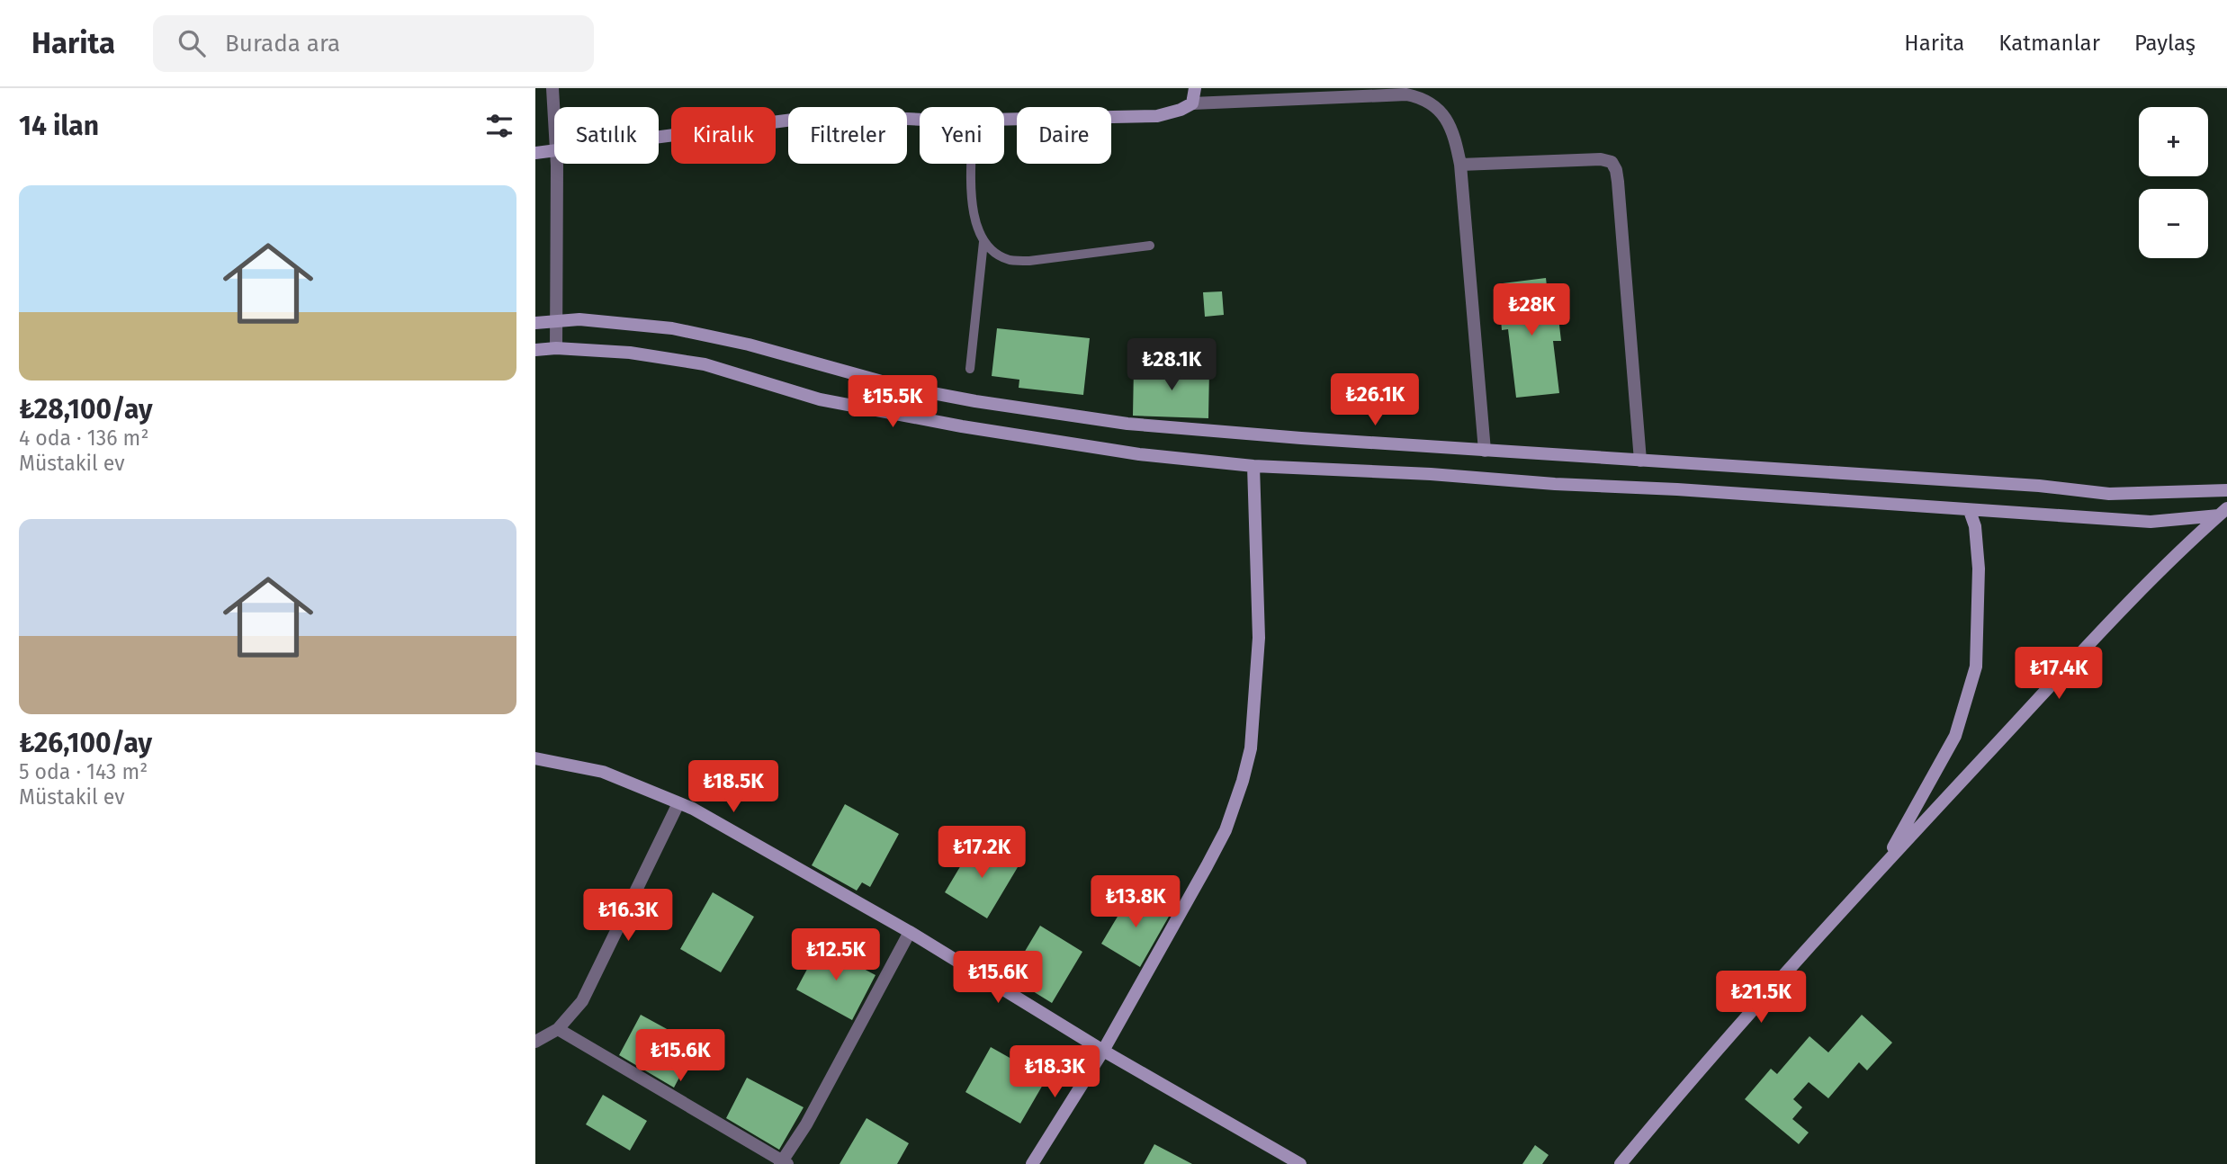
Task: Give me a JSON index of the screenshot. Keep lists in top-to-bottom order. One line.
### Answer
{"page":{"header":"Harita","search":"Burada ara","nav":["Harita","Katmanlar","Paylaş"],"heading":"14 ilan","map_buttons":["+","−"],"chip":["Satılık","Kiralık","Filtreler","Yeni","Daire"],"list":[{"name":"₺28,100/ay","note":"4 oda · 136 m² · Müstakil ev"},{"name":"₺26,100/ay","note":"5 oda · 143 m² · Müstakil ev"}],"price":["₺28K","₺28.1K","₺26.1K","₺15.5K","₺17.4K","₺18.5K","₺17.2K","₺13.8K","₺16.3K","₺12.5K","₺15.6K","₺21.5K","₺15.6K","₺18.3K"]}}
